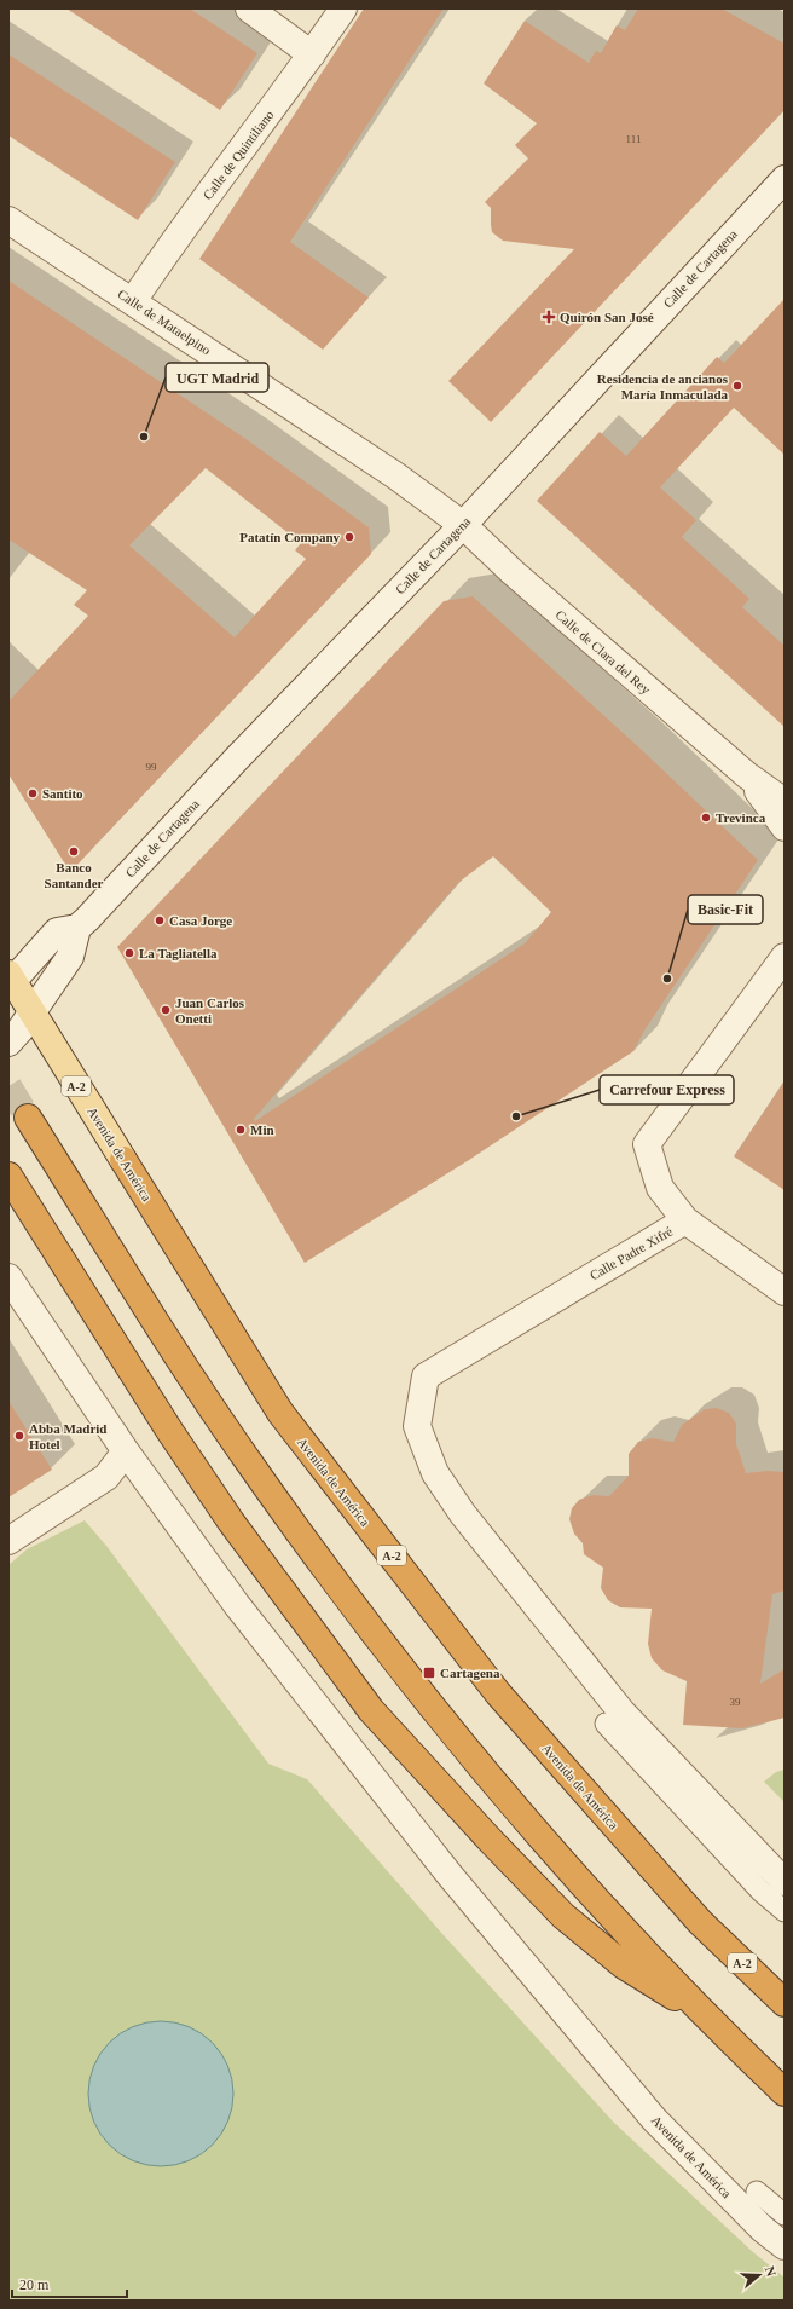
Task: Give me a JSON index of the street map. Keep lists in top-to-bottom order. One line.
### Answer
{"streets":{"highway":["A-2","Avenida de América"],"street":["Calle de Quintiliano","Calle de Cartagena","Calle de Mataelpino","Calle de Clara del Rey","Calle Padre Xifré"]},"crossings":[["Calle de Quintiliano","Calle de Mataelpino"],["Calle de Cartagena","Calle de Mataelpino"],["Calle de Cartagena","Calle de Clara del Rey"],["Calle de Cartagena","Avenida de América"],["Calle de Mataelpino","Calle de Clara del Rey"]],"places":{"health":["Quirón San José"],"other":["Residencia de ancianos María Inmaculada","UGT Madrid","Patatín Company","Santito","Trevinca","Banco Santander","Casa Jorge","La Tagliatella","Basic-Fit","Juan Carlos Onetti","Carrefour Express","Min","Abba Madrid Hotel"],"transit":["Cartagena"]},"house_numbers":["111","99","39"],"scale_bar":"20 m","north":"right"}
